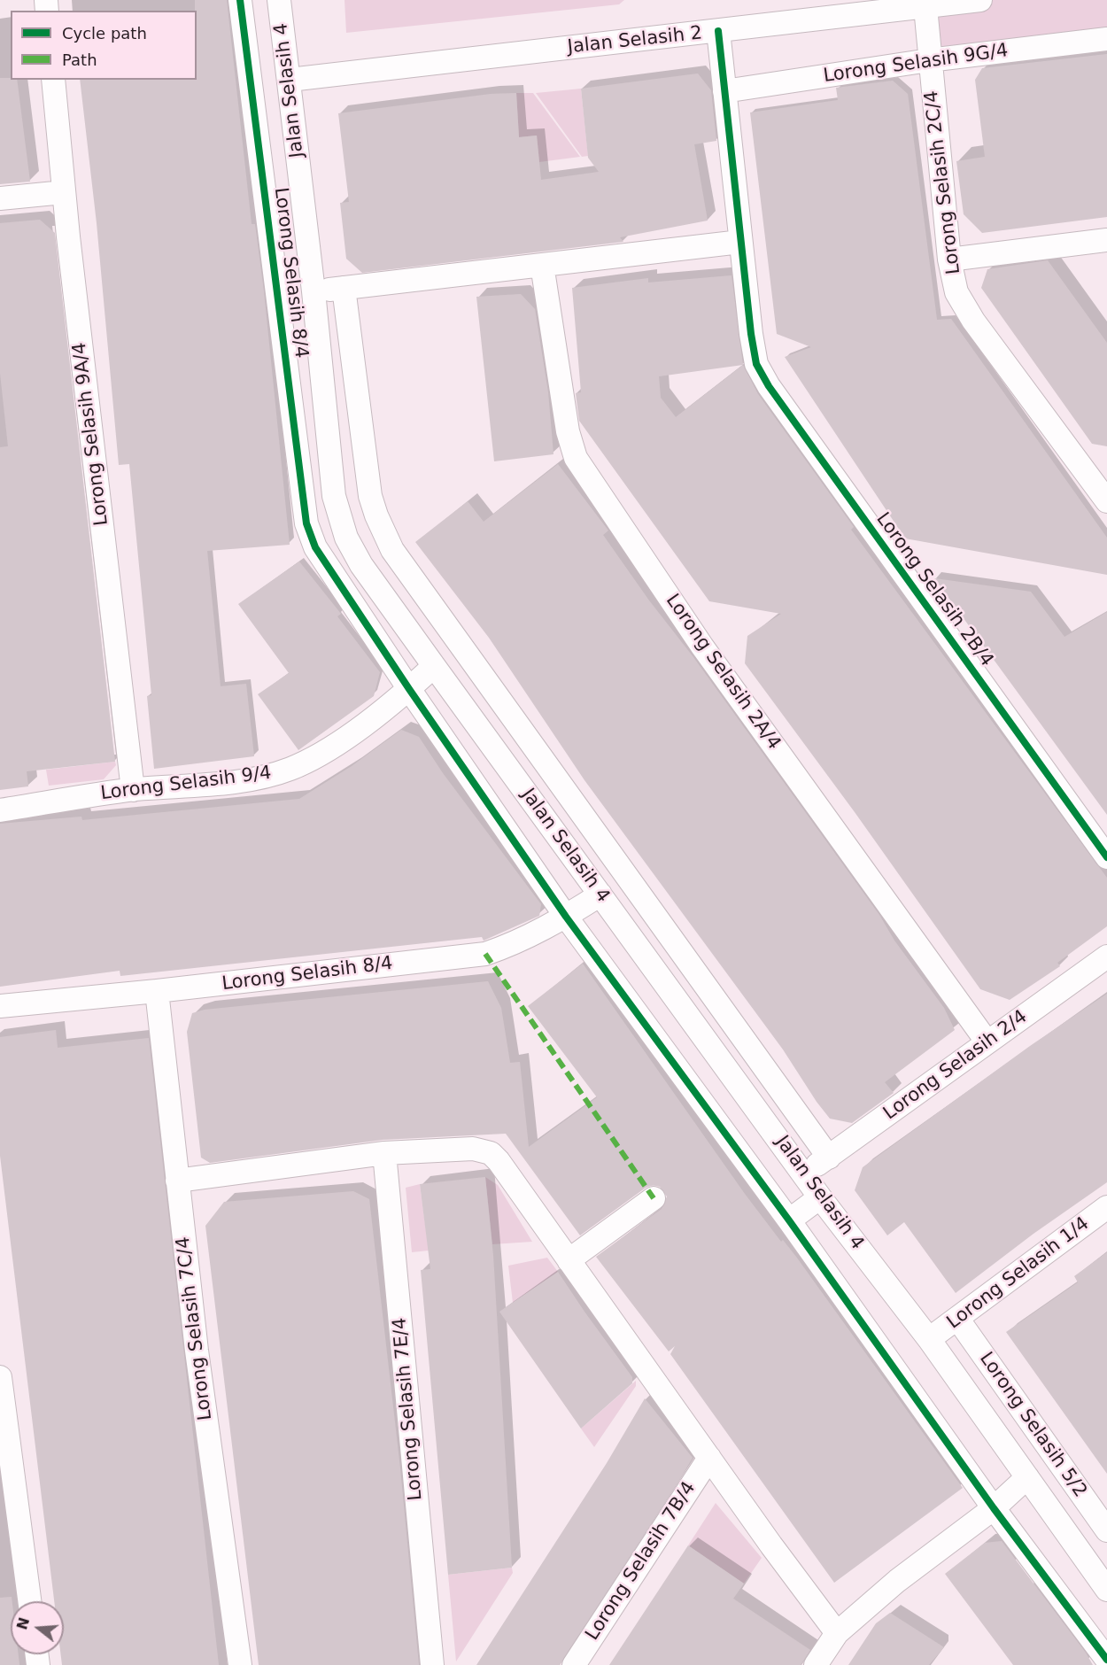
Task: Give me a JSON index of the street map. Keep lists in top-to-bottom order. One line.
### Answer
{"streets":{"street":["Jalan Selasih 2","Lorong Selasih 9G/4","Jalan Selasih 4","Lorong Selasih 2C/4","Lorong Selasih 8/4","Lorong Selasih 9A/4","Lorong Selasih 2B/4","Lorong Selasih 2A/4","Lorong Selasih 9/4","Lorong Selasih 2/4","Lorong Selasih 1/4","Lorong Selasih 7C/4","Lorong Selasih 7E/4","Lorong Selasih 5/2","Lorong Selasih 7B/4"]},"crossings":[["Jalan Selasih 2","Jalan Selasih 4"],["Jalan Selasih 2","Lorong Selasih 2C/4"],["Jalan Selasih 2","Lorong Selasih 2B/4"],["Lorong Selasih 9G/4","Lorong Selasih 2C/4"],["Lorong Selasih 9G/4","Lorong Selasih 2B/4"],["Jalan Selasih 4","Lorong Selasih 8/4"],["Jalan Selasih 4","Lorong Selasih 9/4"],["Jalan Selasih 4","Lorong Selasih 2/4"],["Jalan Selasih 4","Lorong Selasih 1/4"],["Lorong Selasih 8/4","Lorong Selasih 9/4"],["Lorong Selasih 8/4","Lorong Selasih 7C/4"],["Lorong Selasih 9A/4","Lorong Selasih 9/4"],["Lorong Selasih 2A/4","Lorong Selasih 2/4"],["Lorong Selasih 1/4","Lorong Selasih 5/2"]],"legend":["Cycle path","Path"],"north":"left"}
